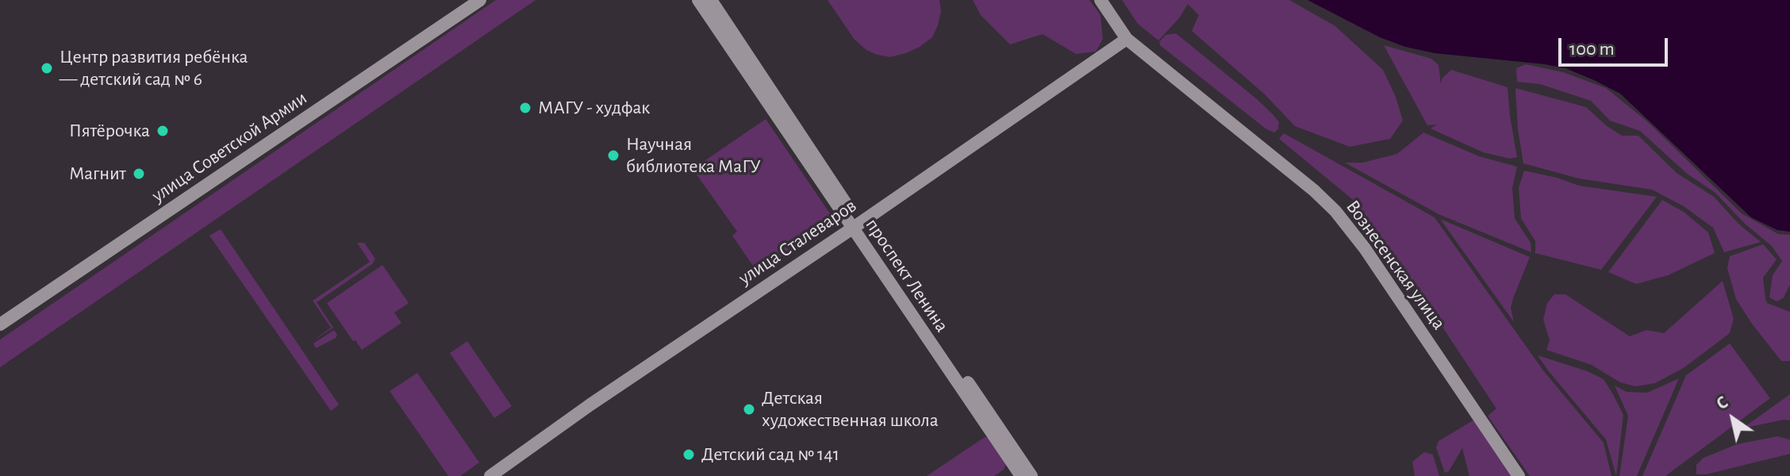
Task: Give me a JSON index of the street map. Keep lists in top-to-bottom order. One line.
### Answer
{"streets":{"main road":["улица Советской Армии","улица Сталеваров","Вознесенская улица","проспект Ленина"]},"crossings":[["улица Сталеваров","Вознесенская улица"],["улица Сталеваров","проспект Ленина"]],"places":["Центр развития ребёнка — детский сад № 6","МАГУ - худфак","Пятёрочка","Научная библиотека МаГУ","Магнит","Детская художественная школа","Детский сад № 141"],"scale_bar":"100 m","north":"top left"}
